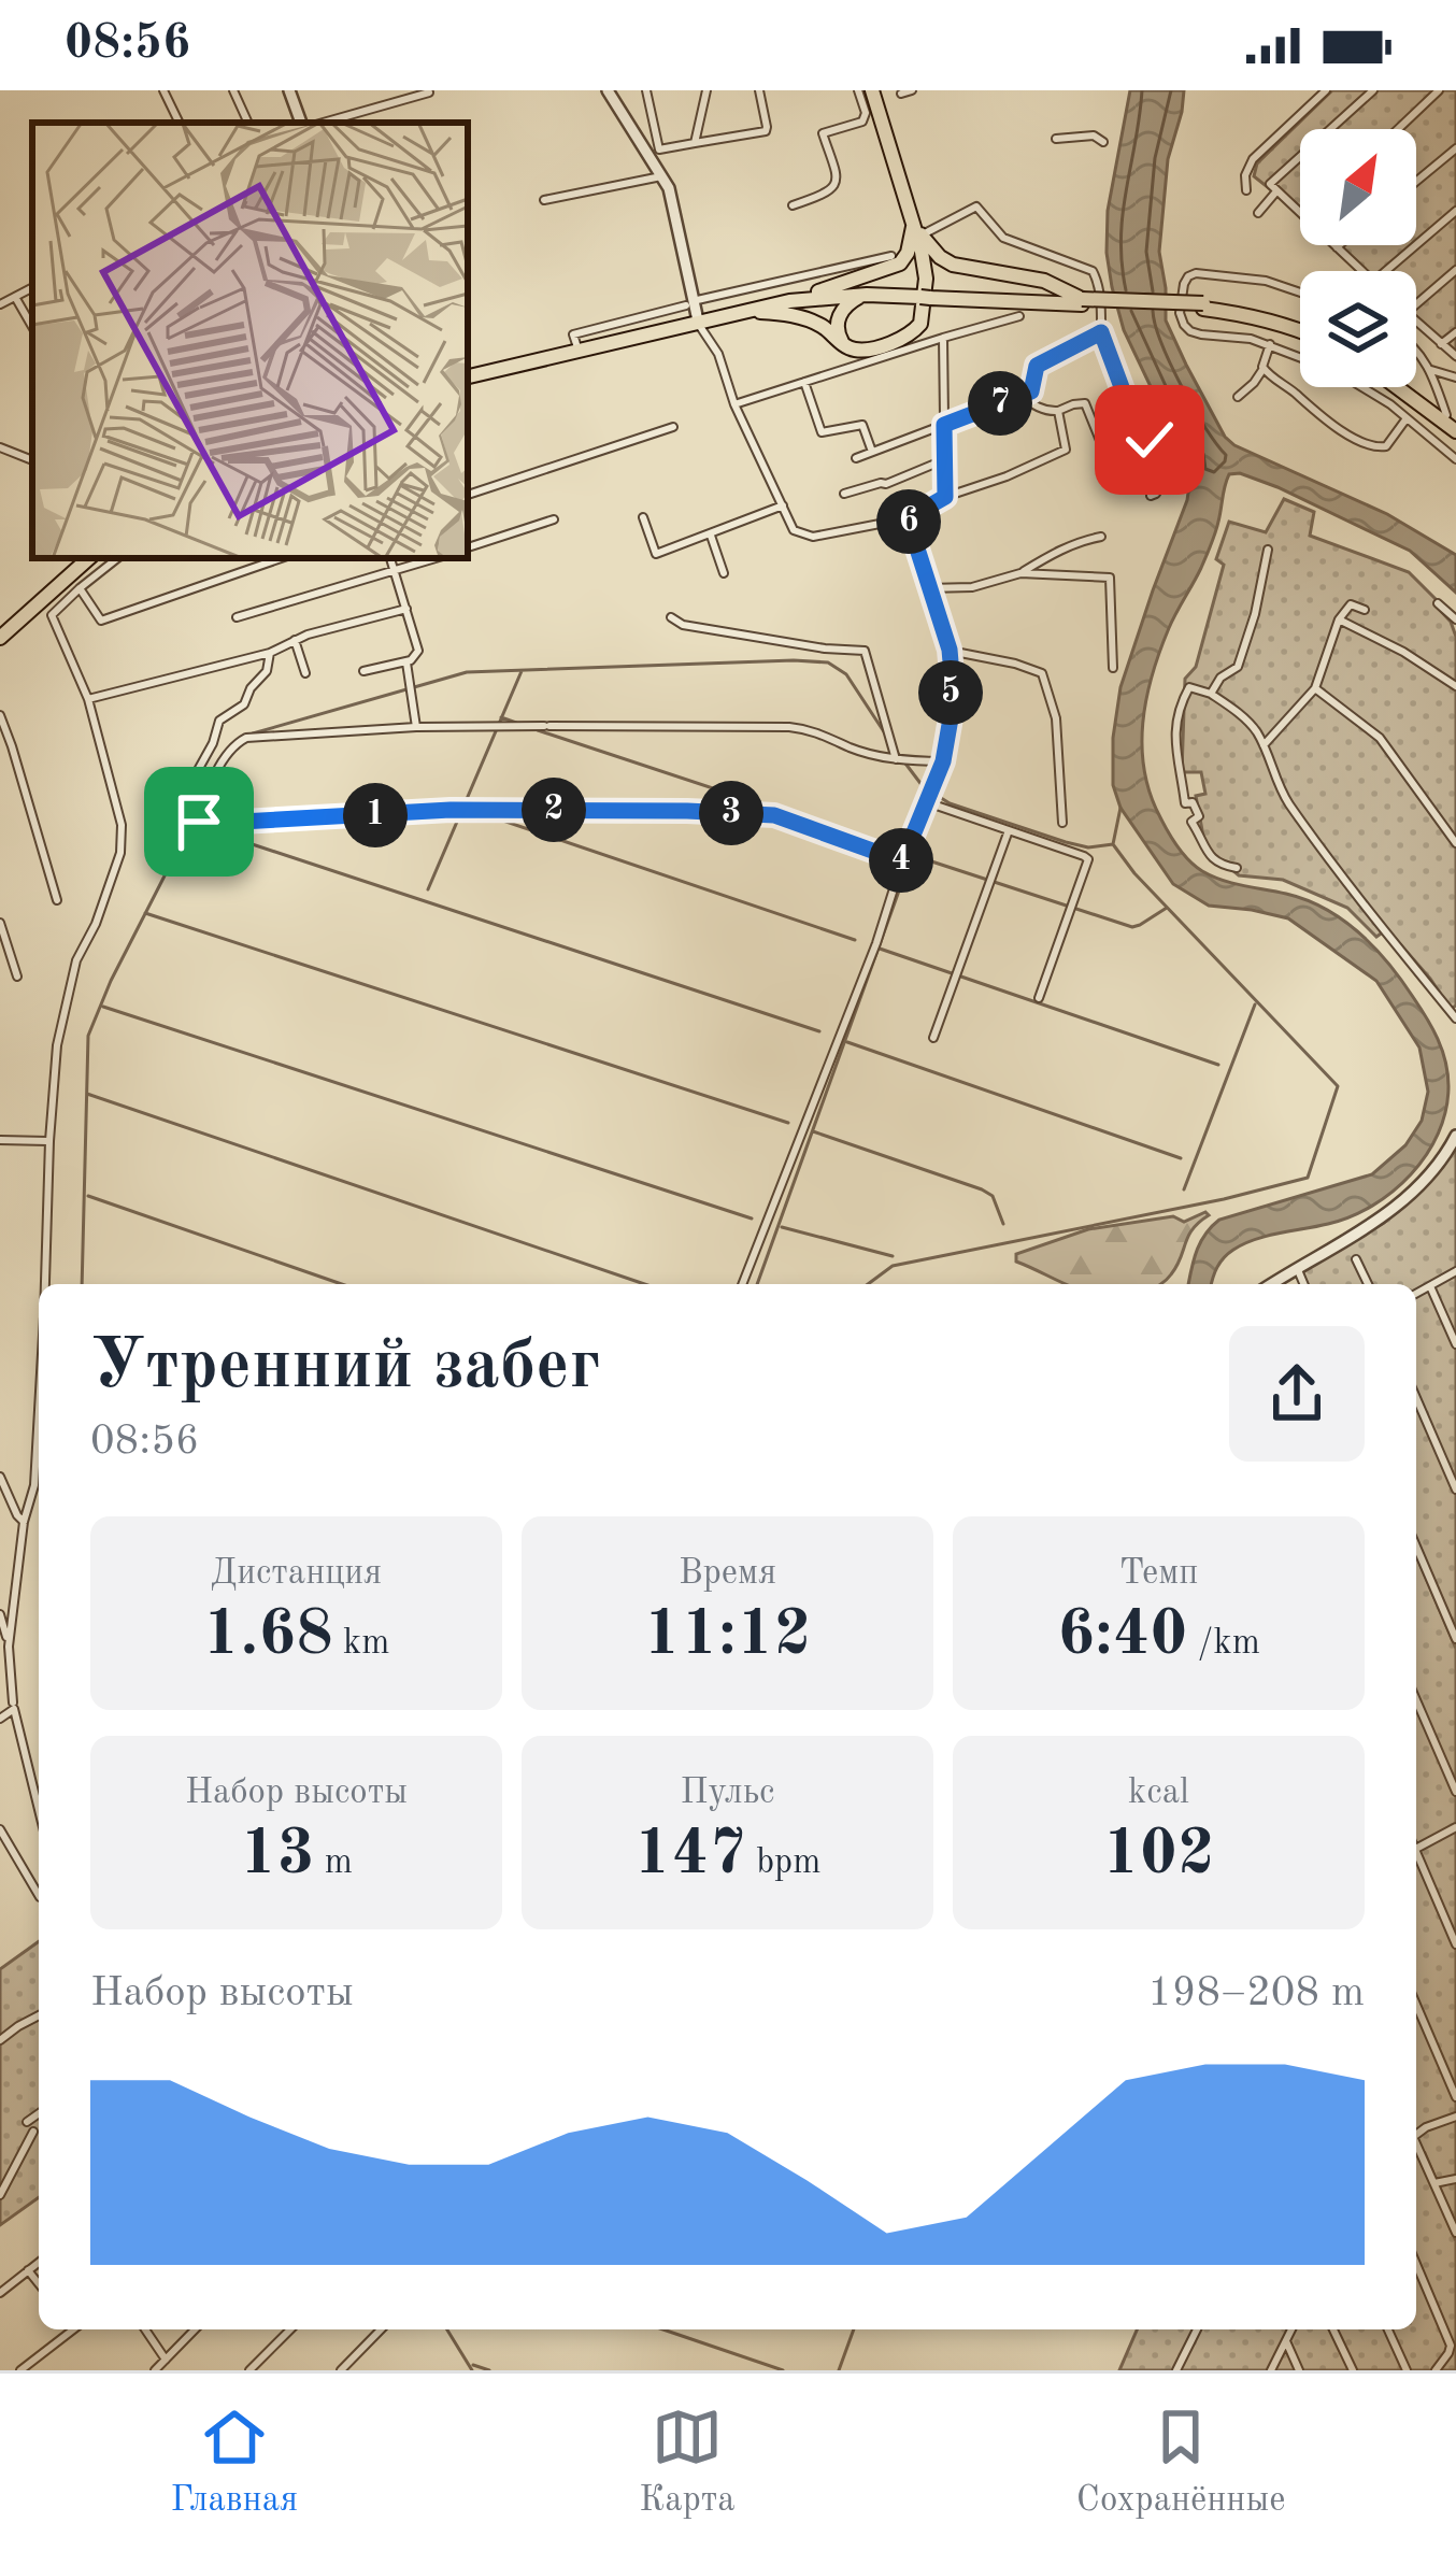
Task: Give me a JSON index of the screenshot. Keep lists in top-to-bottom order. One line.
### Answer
{"north":"top right","page":{"status":"08:56","pins":["7","6","5","2","3","1","4"],"heading":["Утренний забег","08:56"],"stats":[["Дистанция","1.68 km"],["Время","11:12"],["Темп","6:40 /km"],["Набор высоты","13 m"],["Пульс","147 bpm"],["kcal","102"]],"chart":["Набор высоты","198–208 m"],"tabs":["Главная","Карта","Сохранённые"]}}
